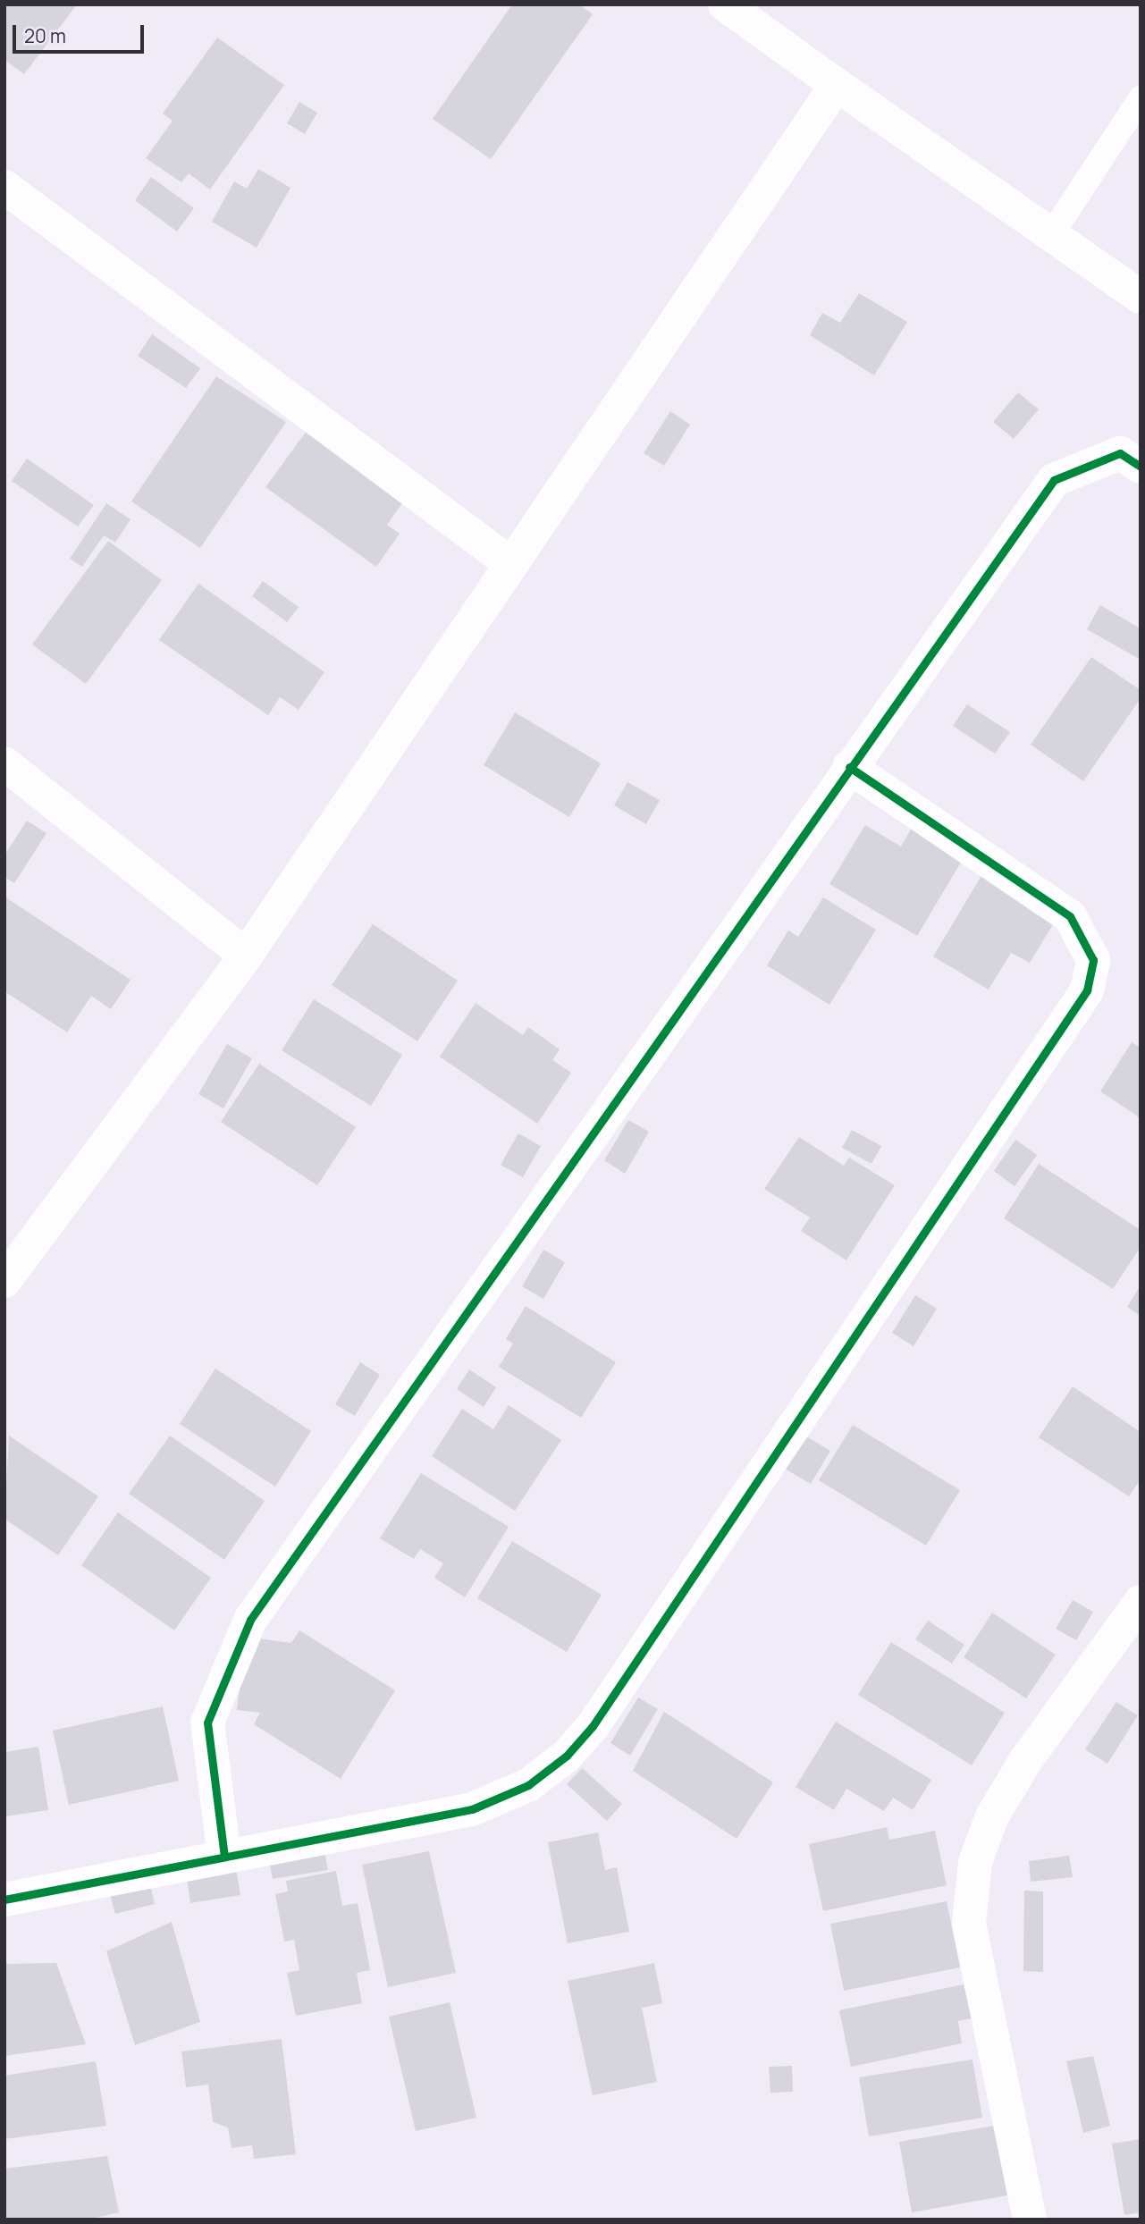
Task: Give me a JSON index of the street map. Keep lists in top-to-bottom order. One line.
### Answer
{"scale_bar":"20 m"}
